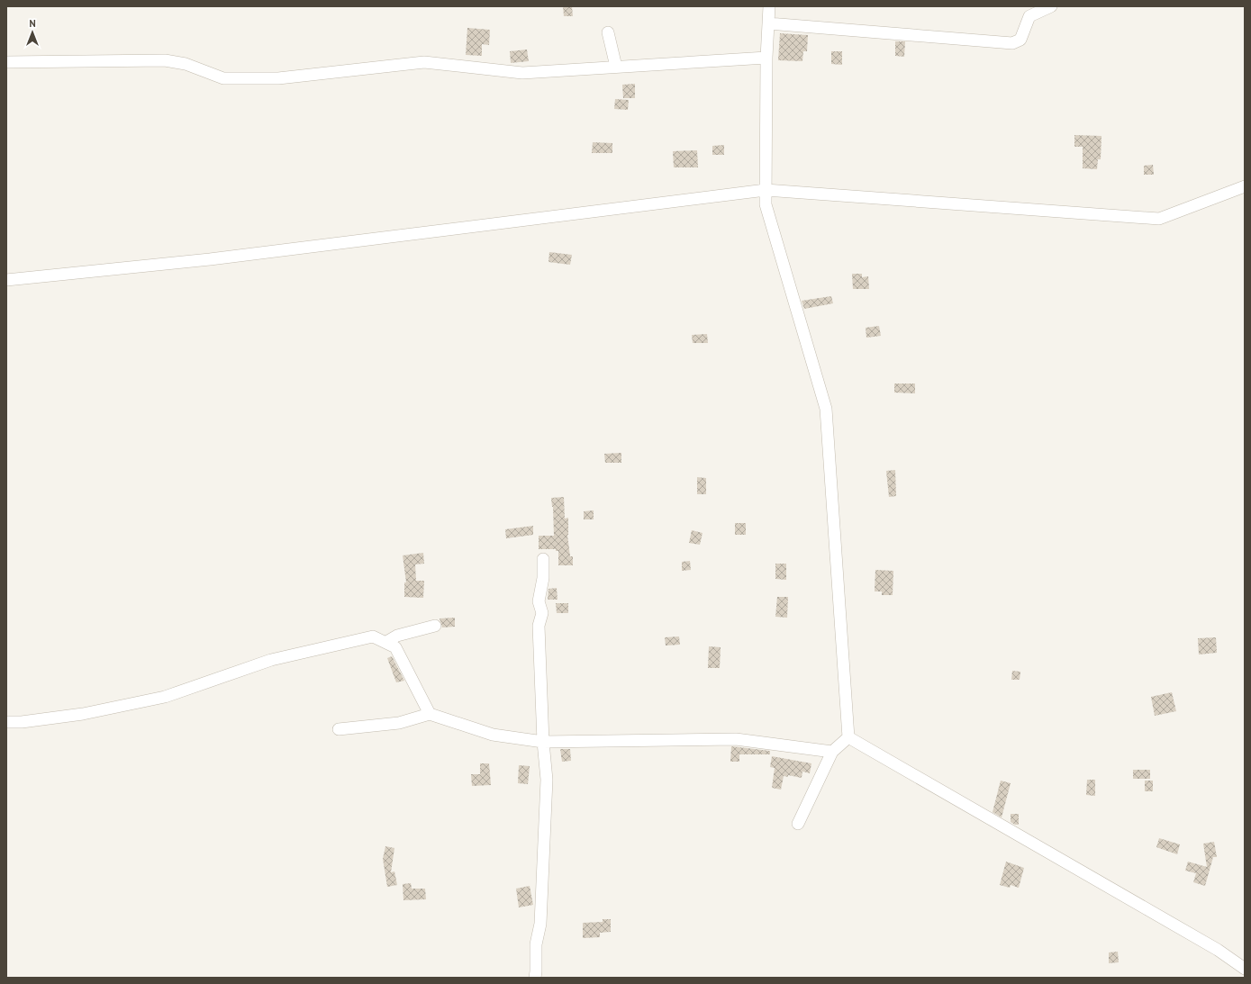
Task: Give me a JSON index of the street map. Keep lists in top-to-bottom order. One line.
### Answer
{"north":"top"}
